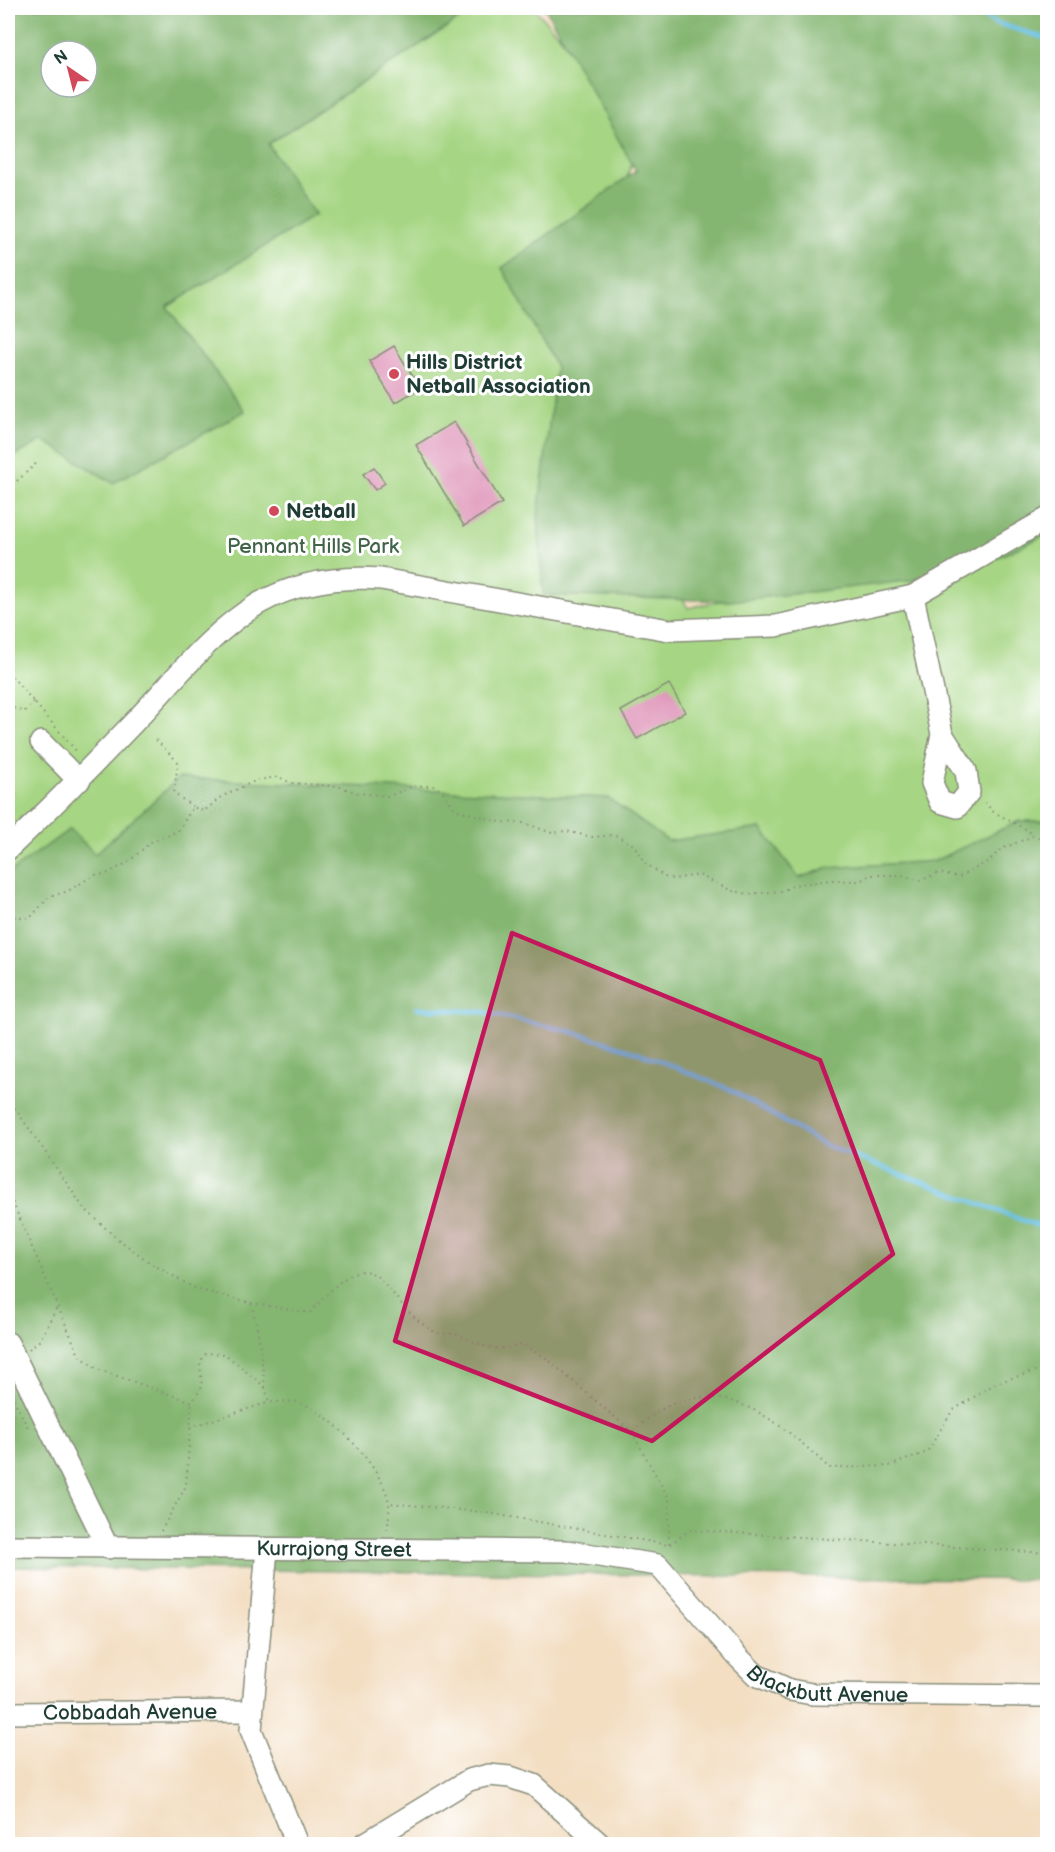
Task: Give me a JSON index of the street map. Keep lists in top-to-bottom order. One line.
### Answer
{"streets":{"street":["Kurrajong Street","Blackbutt Avenue","Cobbadah Avenue"]},"crossings":[["Kurrajong Street","Blackbutt Avenue"]],"parks":["Pennant Hills Park"],"places":["Hills District Netball Association","Netball"],"north":"top left"}
